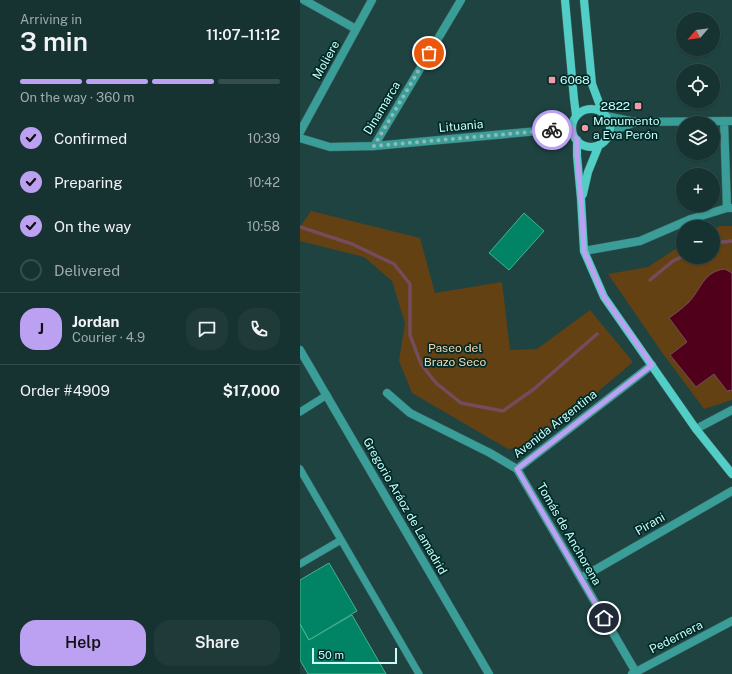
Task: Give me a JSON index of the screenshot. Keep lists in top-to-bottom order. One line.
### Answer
{"streets":{"street":["Moliere","Dinamarca","Lituania","Avenida Argentina","Gregorio Aráoz de Lamadrid","Pirani","Tomás de Anchorena","Pedernera"]},"crossings":[["Dinamarca","Lituania"],["Avenida Argentina","Tomás de Anchorena"],["Pirani","Tomás de Anchorena"],["Tomás de Anchorena","Pedernera"]],"parks":["Paseo del Brazo Seco"],"places":{"transit":["6068","2822"],"other":["Monumento a Eva Perón"]},"scale_bar":"50 m","north":"bottom left","page":{"heading":["3 min","Arriving in","11:07–11:12"],"panel":["Jordan","Courier · 4.9","Order #4909","$17,000"],"map_buttons":["+","−"],"bar":"On the way · 360 m","list":[["Confirmed","10:39"],["Preparing","10:42"],["On the way","10:58"],"Delivered"],"round":"J","buttons":["Help","Share"],"scale":"50 m"}}
